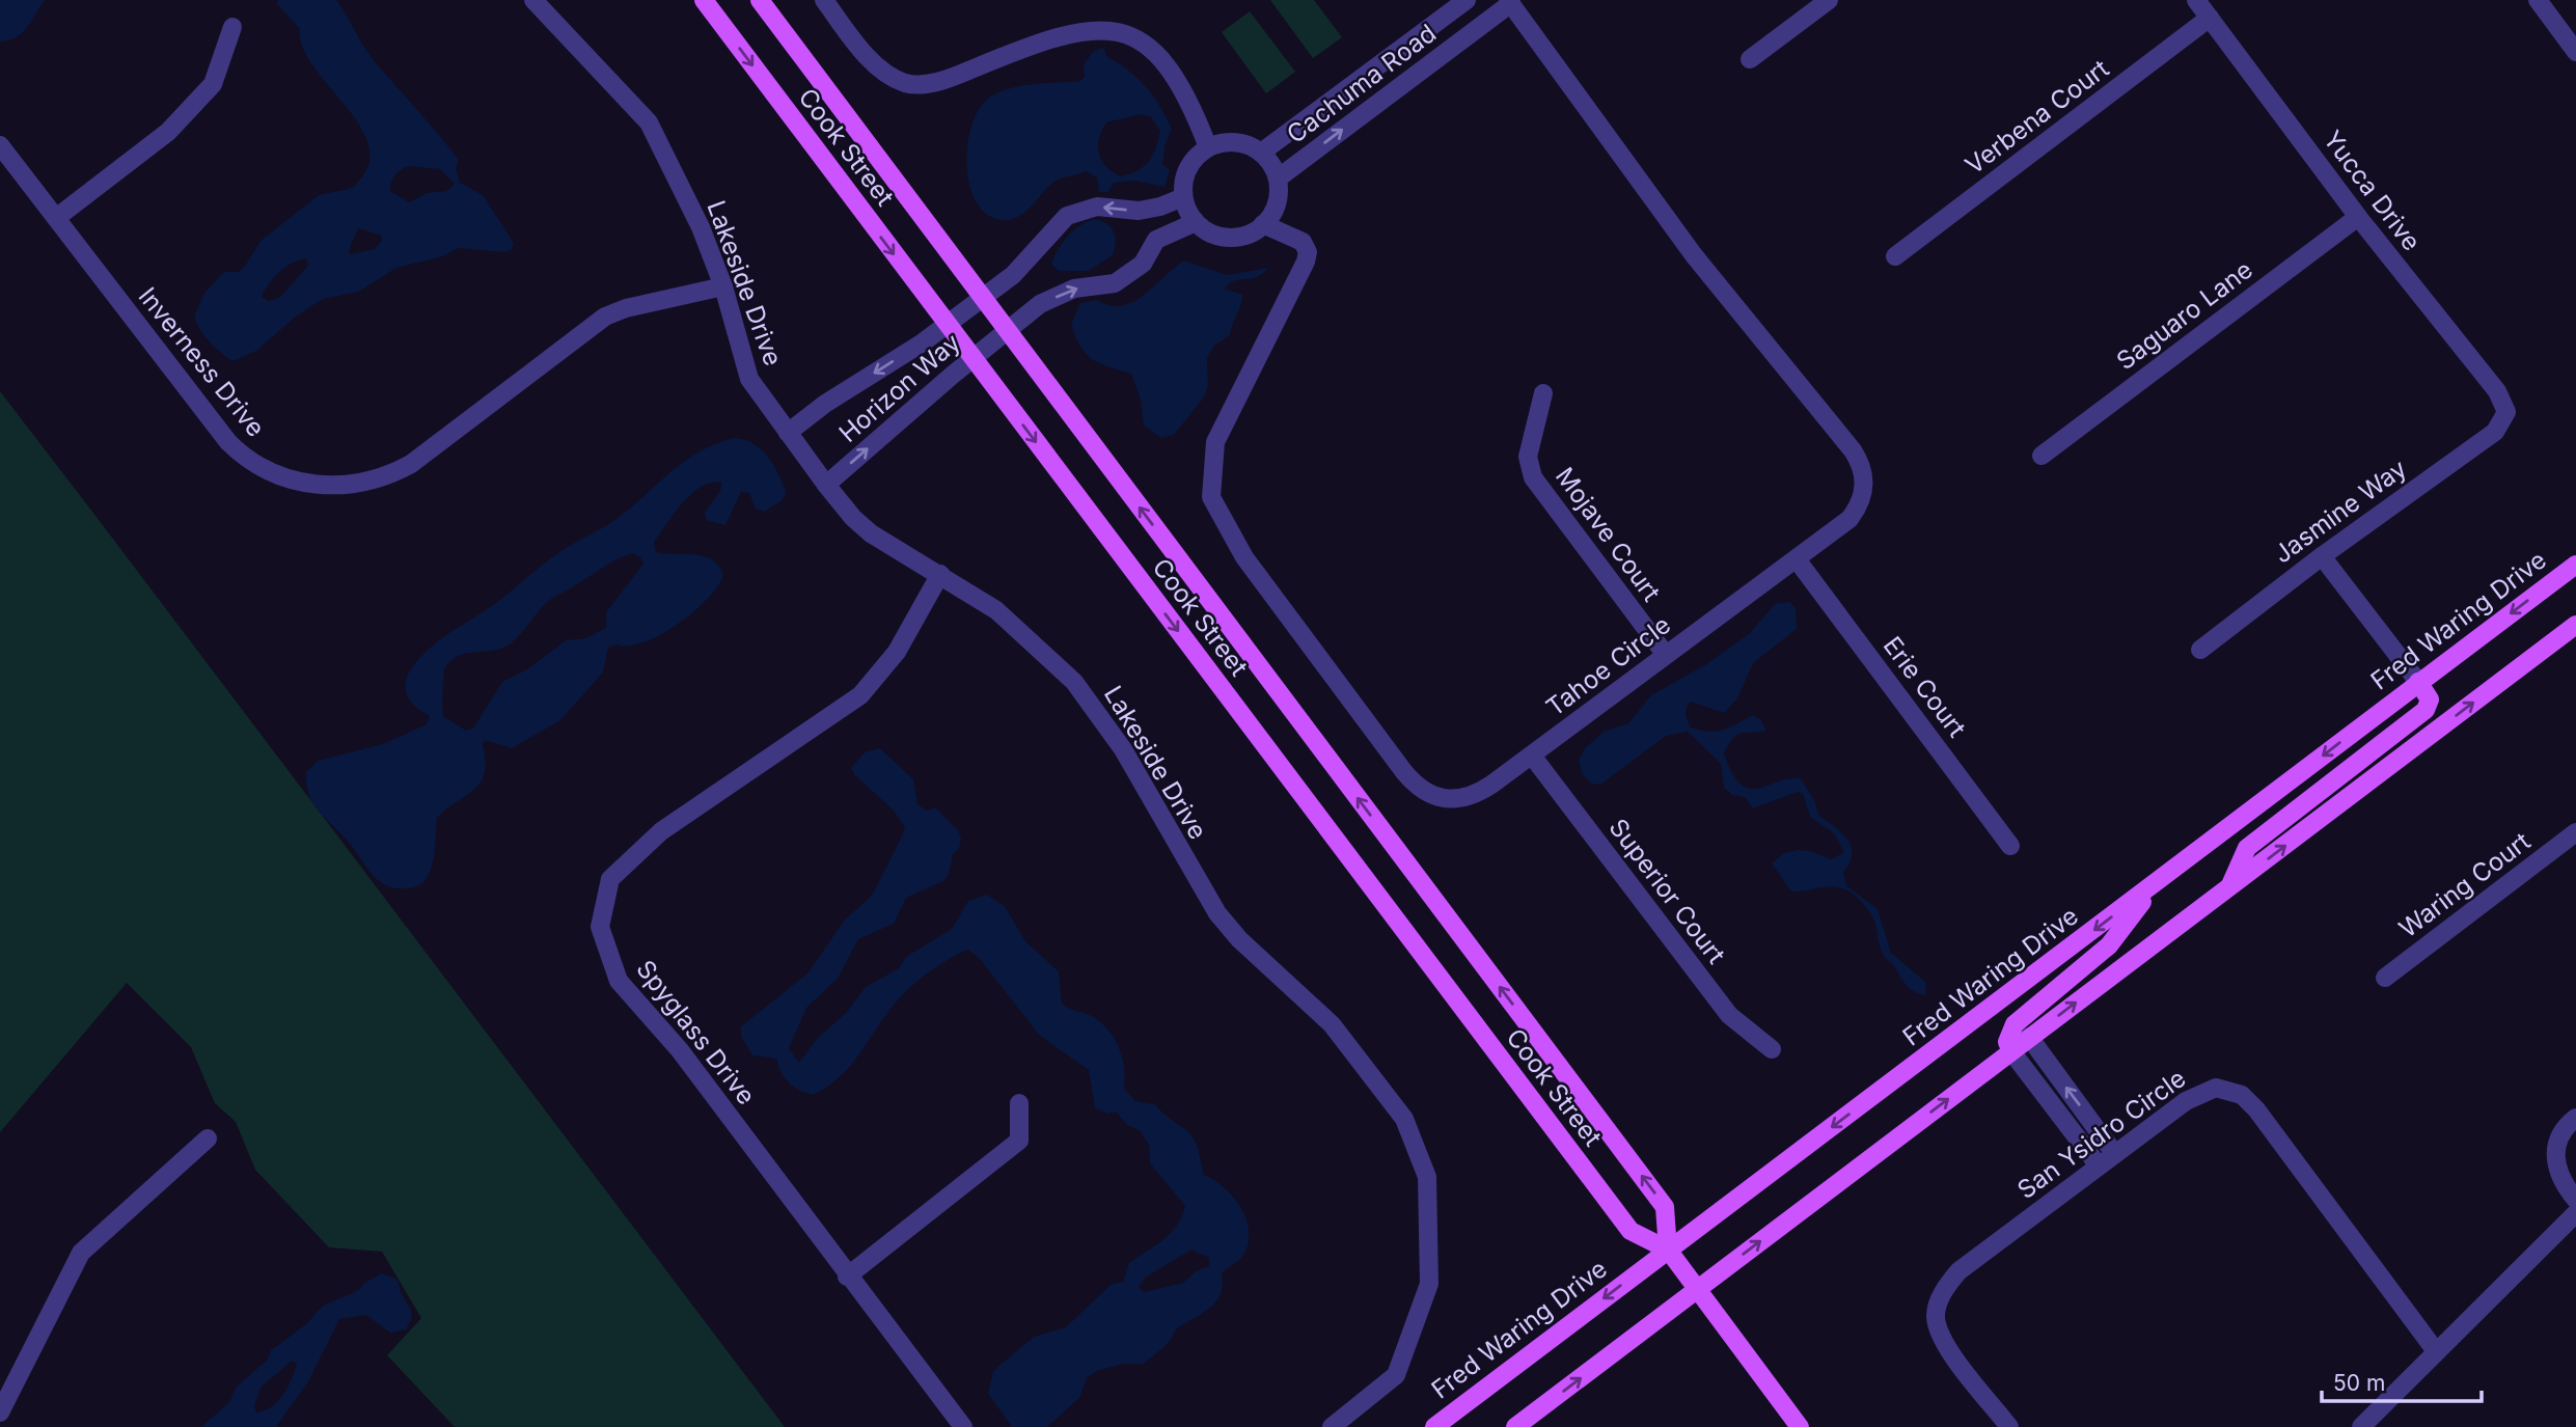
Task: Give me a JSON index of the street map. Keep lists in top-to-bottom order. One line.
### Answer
{"streets":{"main road":["Cook Street","Fred Waring Drive"],"street":["Cachuma Road","Verbena Court","Yucca Drive","Lakeside Drive","Saguaro Lane","Inverness Drive","Horizon Way","Jasmine Way","Mojave Court","Tahoe Circle","Erie Court","Waring Court","Superior Court","Spyglass Drive","San Ysidro Circle"]},"crossings":[["Cachuma Road","Horizon Way"],["Cachuma Road","Tahoe Circle"],["Verbena Court","Yucca Drive"],["Cook Street","Horizon Way"],["Cook Street","Fred Waring Drive"],["Yucca Drive","Saguaro Lane"],["Yucca Drive","Jasmine Way"],["Lakeside Drive","Inverness Drive"],["Lakeside Drive","Horizon Way"],["Lakeside Drive","Spyglass Drive"],["Horizon Way","Tahoe Circle"],["Mojave Court","Tahoe Circle"],["Tahoe Circle","Erie Court"],["Tahoe Circle","Superior Court"]],"scale_bar":"50 m"}
